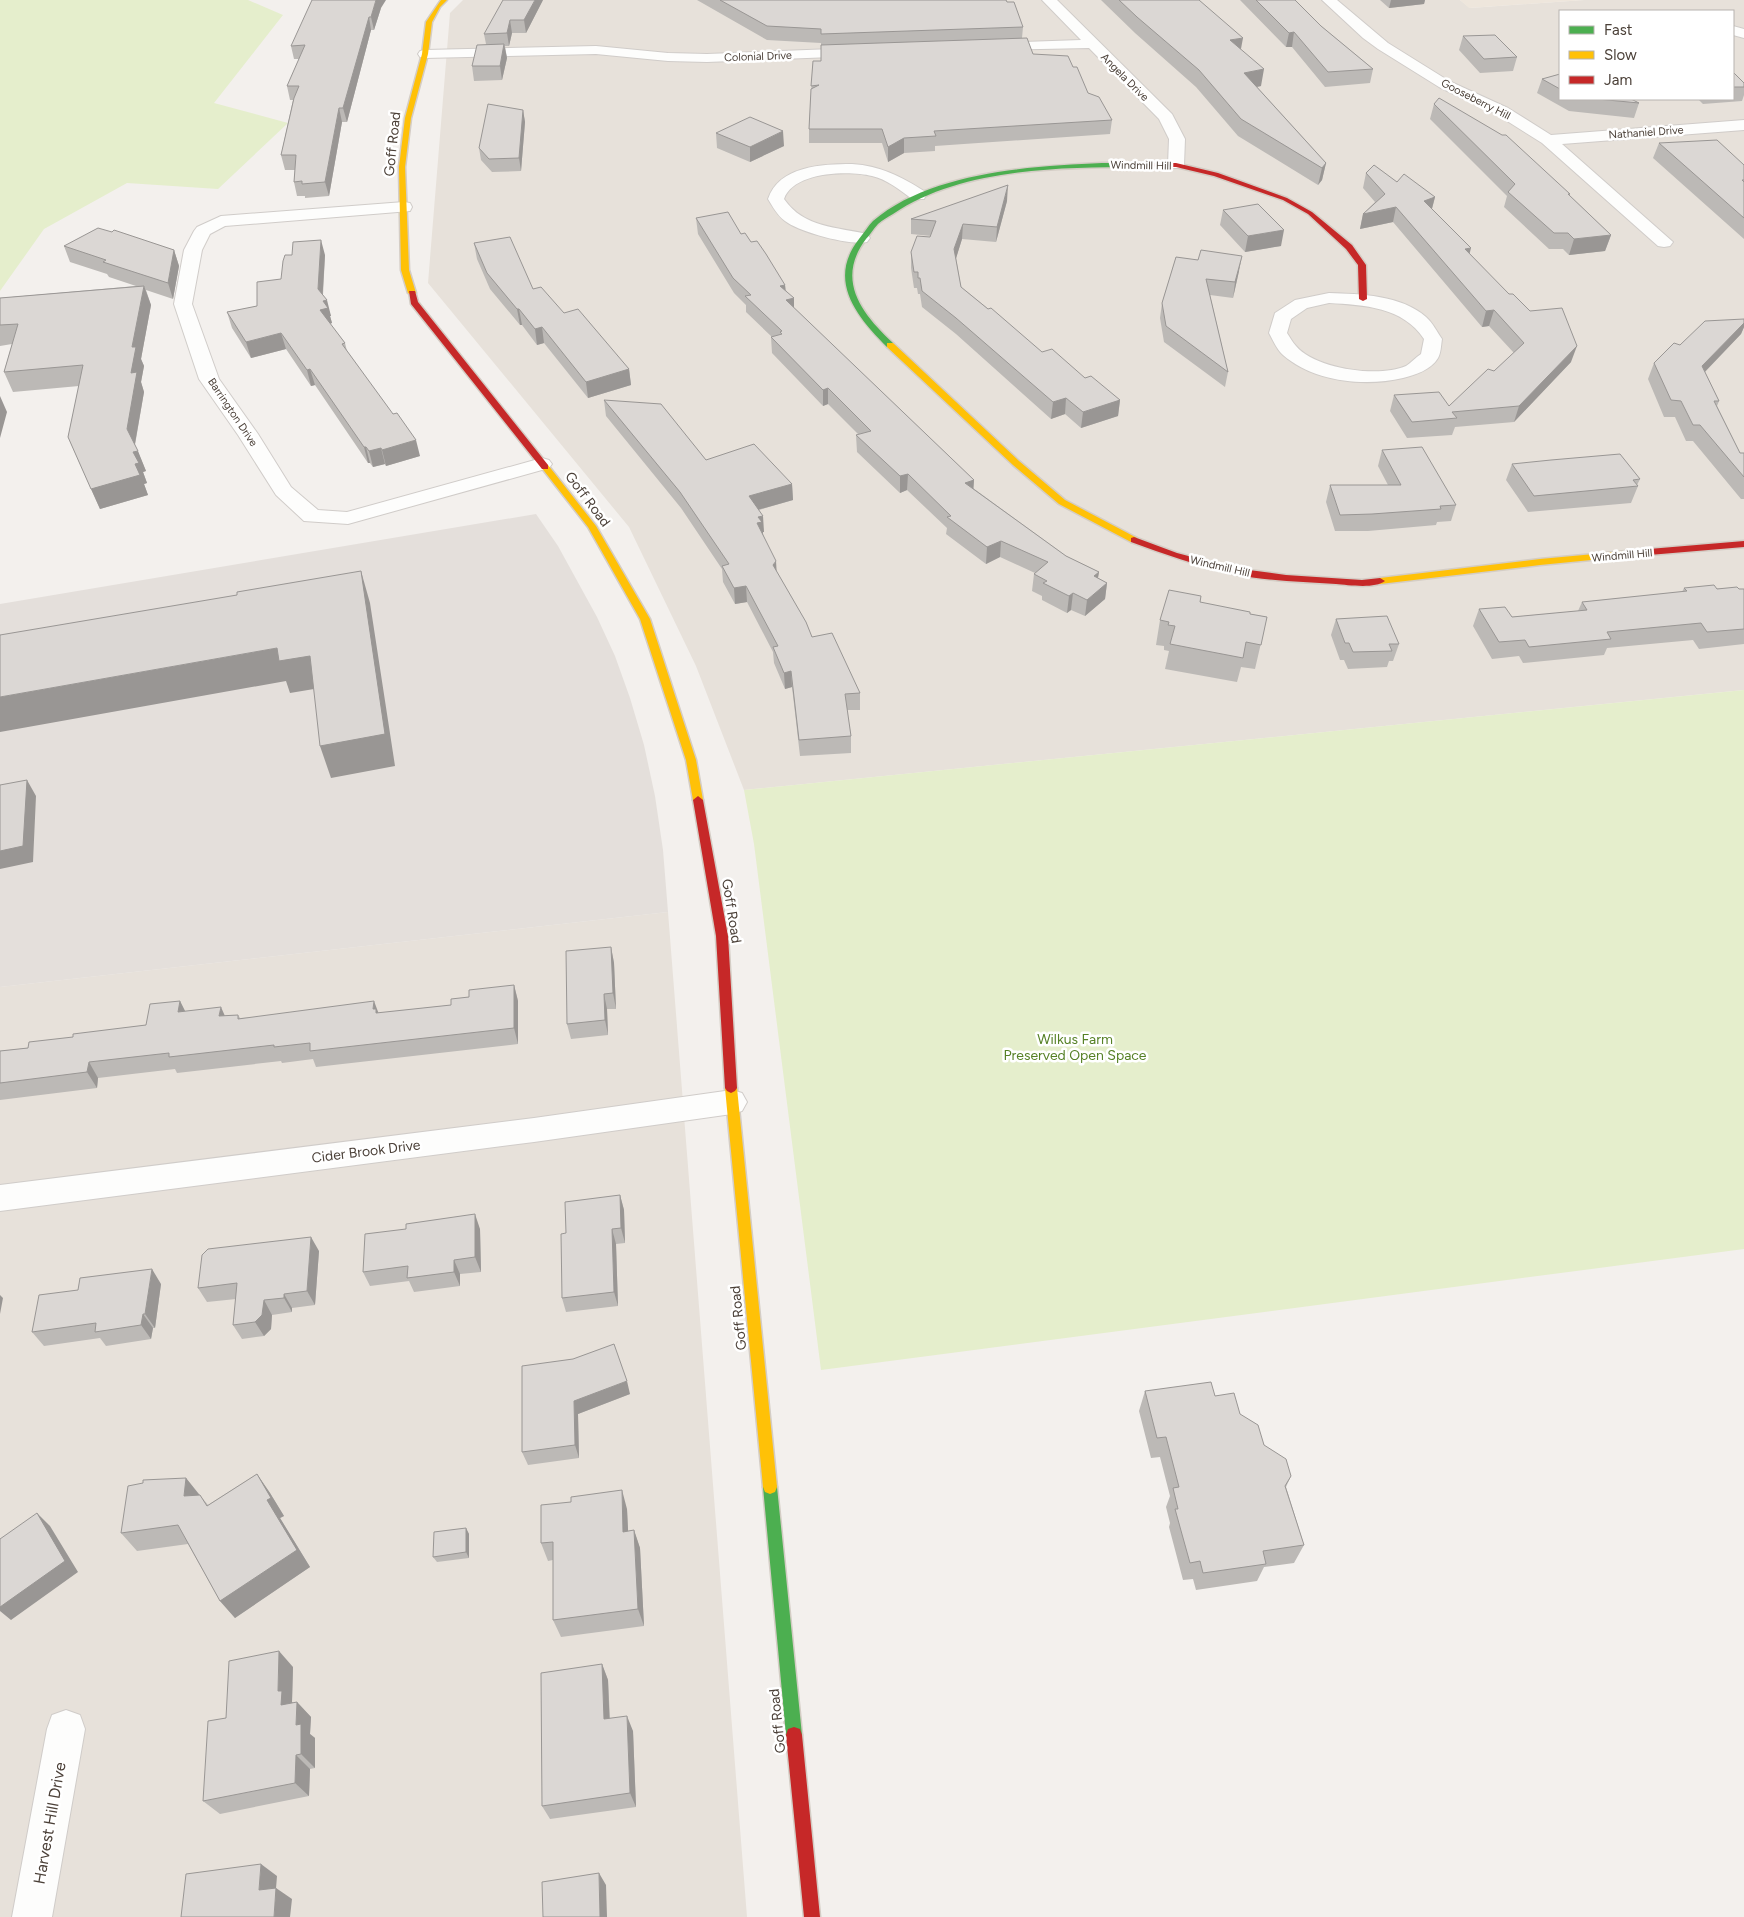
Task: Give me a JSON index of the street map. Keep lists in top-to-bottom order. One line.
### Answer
{"streets":{"street":["Colonial Drive","Angela Drive","Gooseberry Hill","Nathaniel Drive","Goff Road","Windmill Hill","Barrington Drive","Cider Brook Drive","Harvest Hill Drive"]},"crossings":[["Colonial Drive","Goff Road"],["Angela Drive","Windmill Hill"],["Gooseberry Hill","Nathaniel Drive"],["Goff Road","Barrington Drive"],["Goff Road","Cider Brook Drive"]],"parks":["Wilkus Farm Preserved Open Space"],"legend":["Fast","Slow","Jam"]}
